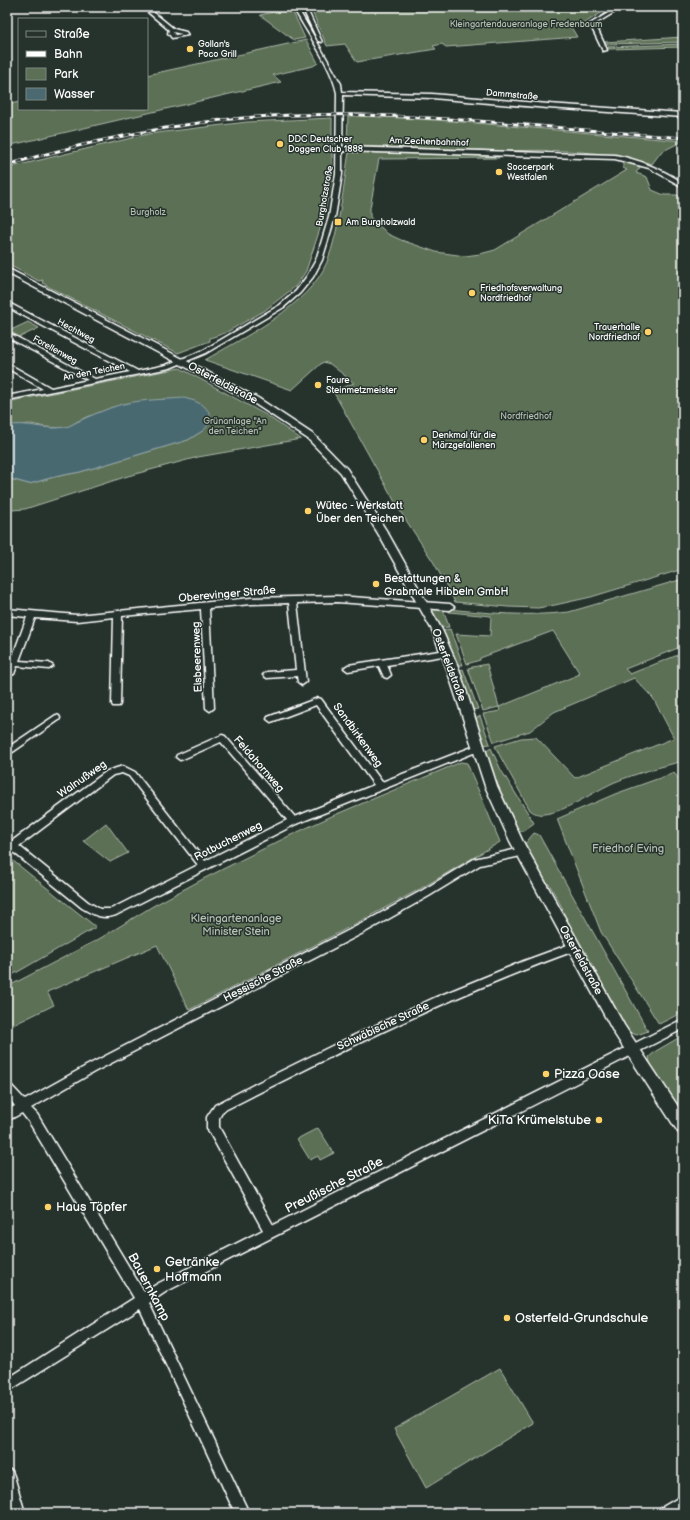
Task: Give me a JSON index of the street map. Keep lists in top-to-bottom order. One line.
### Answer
{"streets":{"street":["Dammstraße","Am Zechenbahnhof","Burgholzstraße","Hechtweg","Forellenweg","An den Teichen","Osterfeldstraße","Oberevinger Straße","Elsbeerenweg","Sandbirkenweg","Feldahornweg","Walnußweg","Rotbuchenweg","Hessische Straße","Schwäbische Straße","Preußische Straße","Bauernkamp"]},"crossings":[["Dammstraße","Burgholzstraße"],["Am Zechenbahnhof","Burgholzstraße"],["Burgholzstraße","An den Teichen"],["Burgholzstraße","Osterfeldstraße"],["Hechtweg","An den Teichen"],["Forellenweg","An den Teichen"],["An den Teichen","Osterfeldstraße"],["Osterfeldstraße","Oberevinger Straße"],["Osterfeldstraße","Rotbuchenweg"],["Osterfeldstraße","Hessische Straße"],["Osterfeldstraße","Schwäbische Straße"],["Osterfeldstraße","Preußische Straße"],["Oberevinger Straße","Elsbeerenweg"],["Sandbirkenweg","Rotbuchenweg"],["Feldahornweg","Rotbuchenweg"],["Walnußweg","Rotbuchenweg"],["Hessische Straße","Bauernkamp"],["Schwäbische Straße","Preußische Straße"],["Preußische Straße","Bauernkamp"]],"parks":["Kleingartendaueranlage Fredenbaum","Burgholz","Nordfriedhof","Grünanlage \"An den Teichen\"","Friedhof Eving","Kleingartenanlage Minister Stein"],"places":{"other":["Gollan's Poco Grill","DDC Deutscher Doggen Club 1888","Soccerpark Westfalen","Friedhofsverwaltung Nordfriedhof","Trauerhalle Nordfriedhof","Faure Steinmetzmeister","Denkmal für die Märzgefallenen","Wütec - Werkstatt Über den Teichen","Bestattungen & Grabmale Hibbeln GmbH","Pizza Oase","KiTa Krümelstube","Haus Töpfer","Getränke Hoffmann","Osterfeld-Grundschule"],"transit":["Am Burgholzwald"]},"legend":["Straße","Bahn","Park","Wasser"]}
